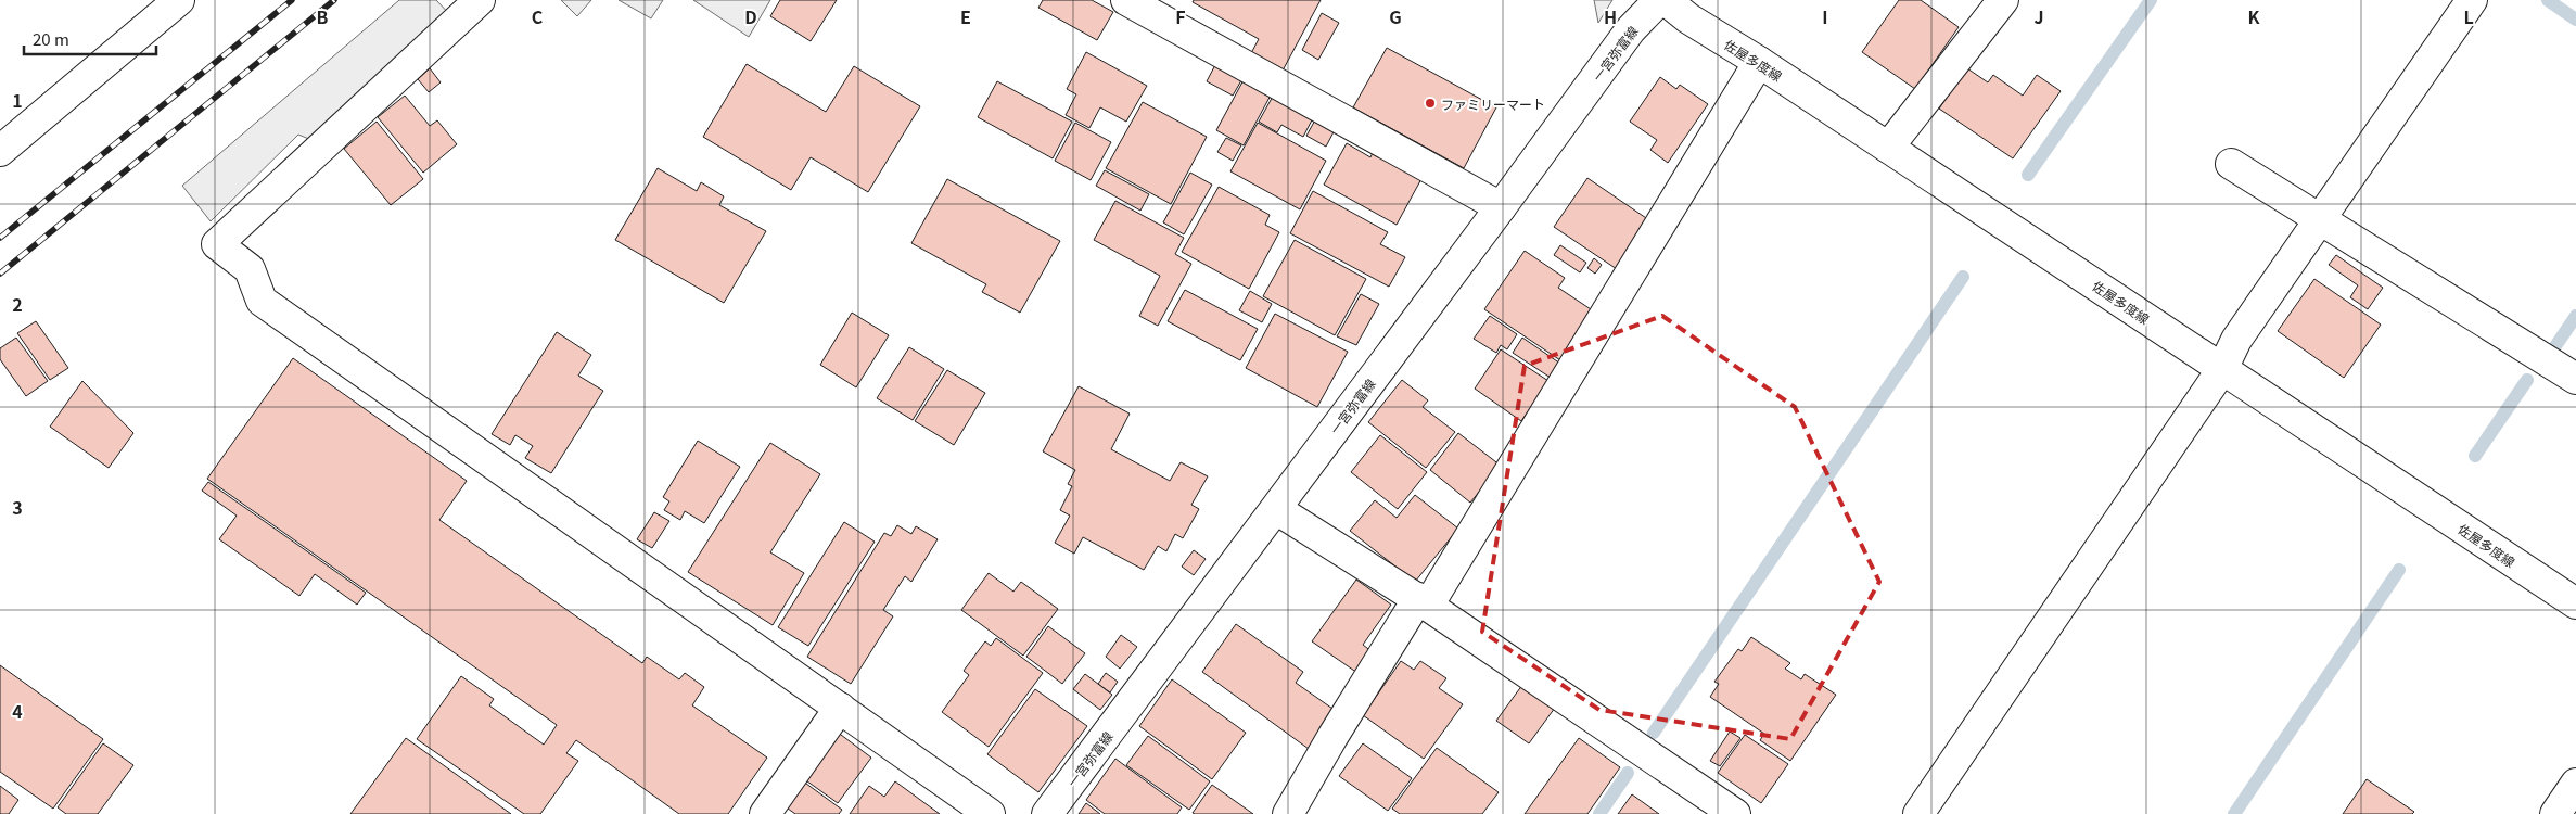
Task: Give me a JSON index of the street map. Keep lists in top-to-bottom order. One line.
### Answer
{"streets":{"street":["一宮弥富線","佐屋多度線"]},"places":["ファミリーマート"],"scale_bar":"20 m","grid":{"columns":["B","C","D","E","F","G","H","I","J","K","L"],"rows":["1","2","3","4"]}}
